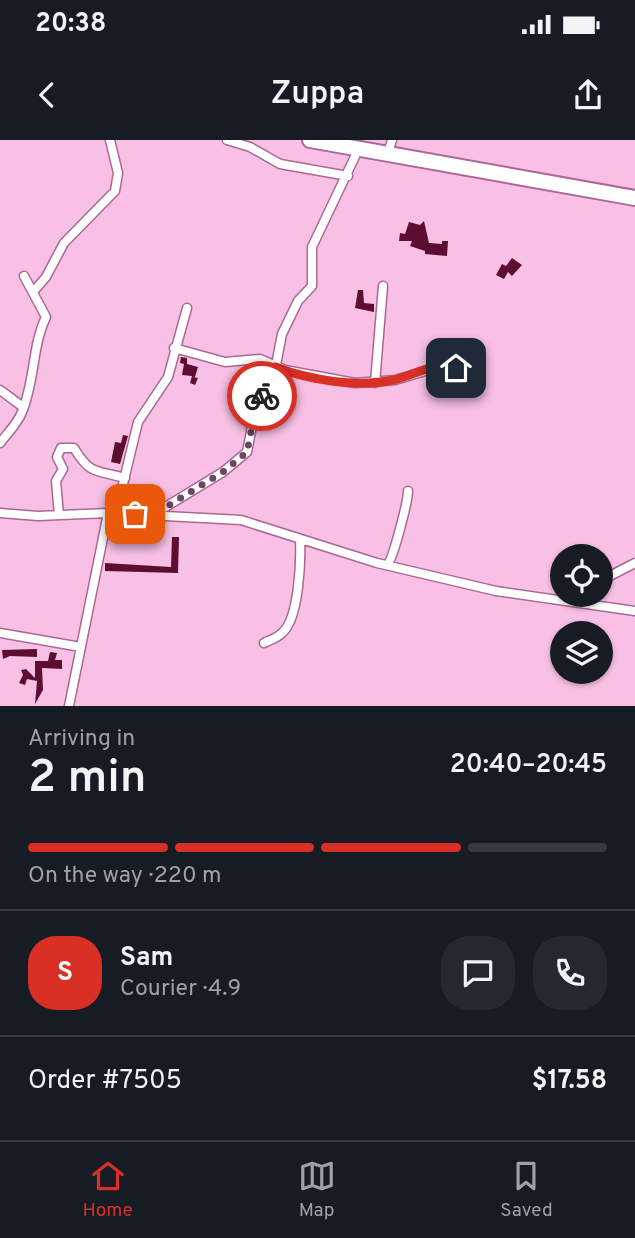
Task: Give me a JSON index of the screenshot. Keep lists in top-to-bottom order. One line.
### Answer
{"page":{"status":"20:38","header":"Zuppa","heading":["2 min","Arriving in","20:40–20:45"],"panel":["Sam","Courier · 4.9","Order #7505","$17.58"],"bar":"On the way · 220 m","round":"S","tabs":["Home","Map","Saved"]}}
